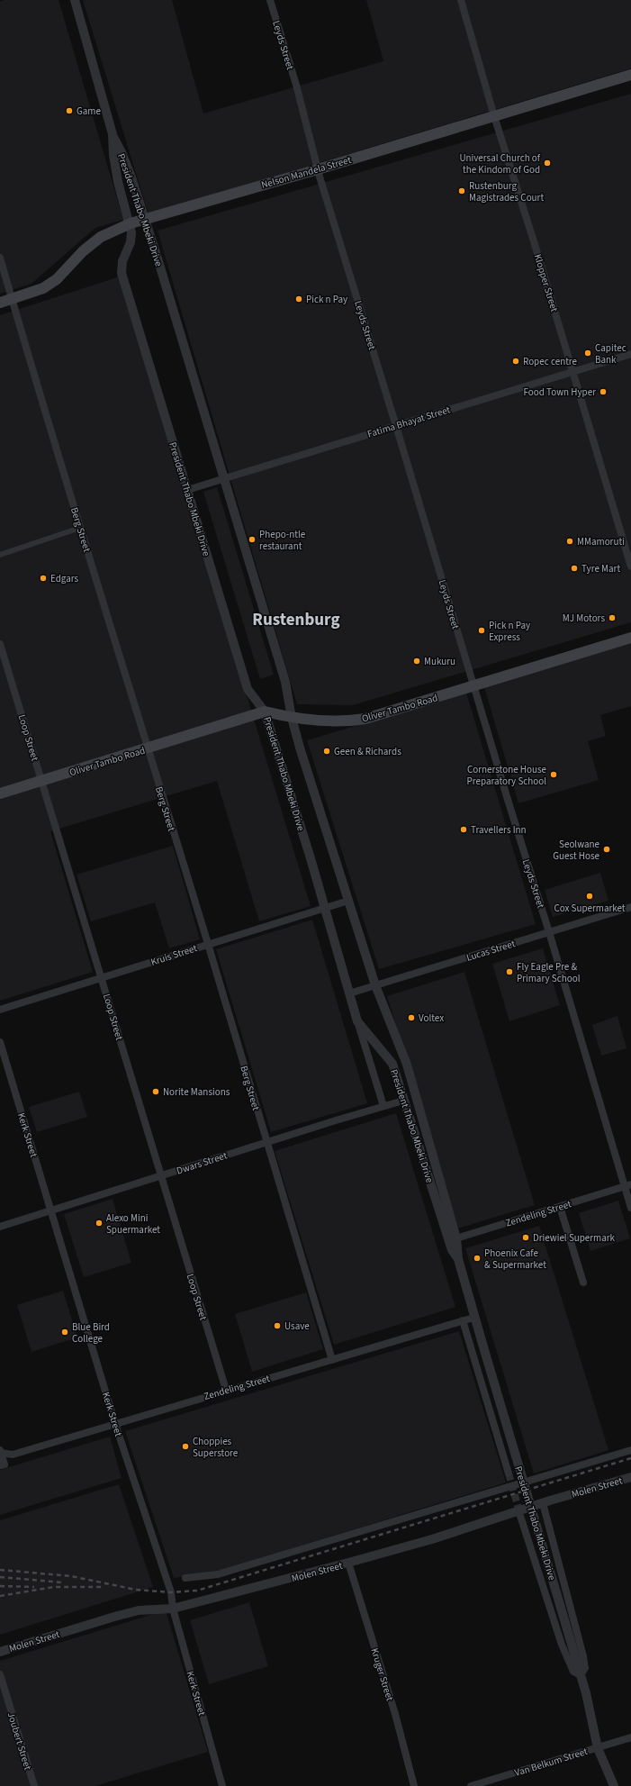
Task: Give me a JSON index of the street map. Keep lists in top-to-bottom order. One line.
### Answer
{"streets":{"main road":["Nelson Mandela Street","Oliver Tambo Road"],"street":["Leyds Street","President Thabo Mbeki Drive","Klopper Street","Fatima Bhayat Street","Berg Street","Loop Street","Lucas Street","Kruis Street","Kerk Street","Dwars Street","Zendeling Street","Molen Street","Kruger Street","Joubert Street","Van Belkum Street"]},"crossings":[["Leyds Street","Nelson Mandela Street"],["Leyds Street","Fatima Bhayat Street"],["Leyds Street","Oliver Tambo Road"],["Leyds Street","Lucas Street"],["Leyds Street","Zendeling Street"],["Nelson Mandela Street","President Thabo Mbeki Drive"],["Nelson Mandela Street","Klopper Street"],["Nelson Mandela Street","Berg Street"],["President Thabo Mbeki Drive","Fatima Bhayat Street"],["President Thabo Mbeki Drive","Oliver Tambo Road"],["President Thabo Mbeki Drive","Lucas Street"],["President Thabo Mbeki Drive","Kruis Street"],["President Thabo Mbeki Drive","Dwars Street"],["President Thabo Mbeki Drive","Zendeling Street"],["President Thabo Mbeki Drive","Van Belkum Street"],["Klopper Street","Fatima Bhayat Street"],["Berg Street","Oliver Tambo Road"],["Berg Street","Kruis Street"],["Berg Street","Dwars Street"],["Berg Street","Zendeling Street"],["Oliver Tambo Road","Loop Street"],["Loop Street","Kruis Street"],["Loop Street","Dwars Street"],["Loop Street","Zendeling Street"],["Kerk Street","Dwars Street"],["Kerk Street","Zendeling Street"],["Kerk Street","Molen Street"],["Molen Street","Kruger Street"]],"districts":["Rustenburg"],"places":["Game","Universal Church of the Kindom of God","Rustenburg Magistrades Court","Pick n Pay","Capitec Bank","Ropec centre","Food Town Hyper","Phepo-ntle restaurant","MMamoruti","Tyre Mart","Edgars","MJ Motors","Pick n Pay Express","Mukuru","Geen & Richards","Cornerstone House Preparatory School","Travellers Inn","Seolwane Guest Hose","Cox Supermarket","Fly Eagle Pre & Primary School","Voltex","Norite Mansions","Alexo Mini Spuermarket","Driewiel Supermark","Phoenix Cafe & Supermarket","Usave","Blue Bird College","Choppies Superstore"]}
